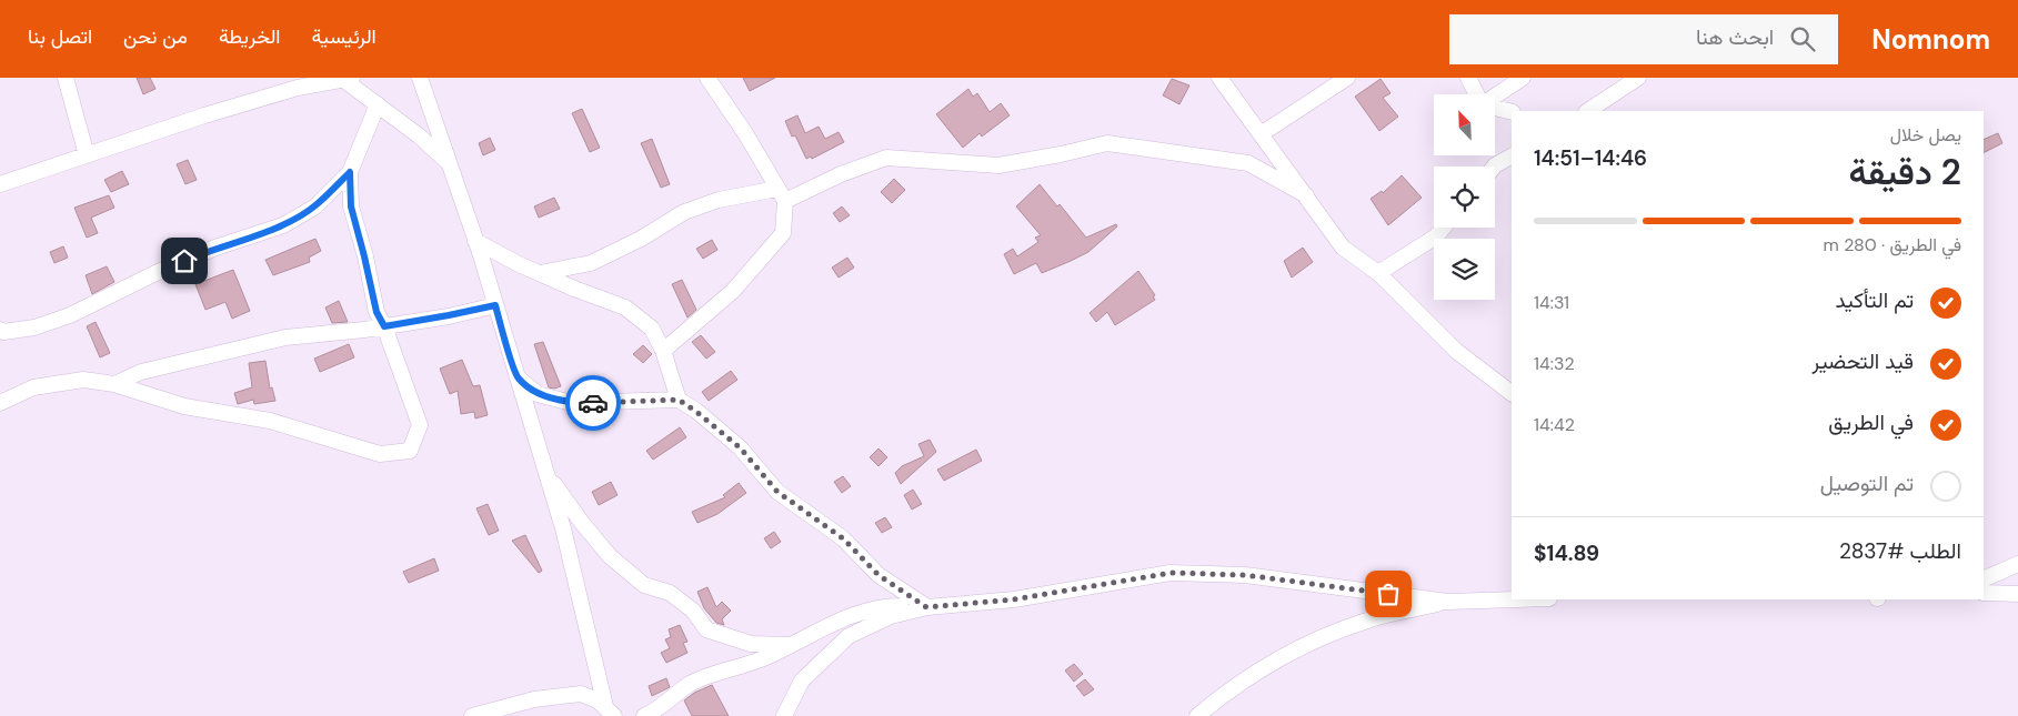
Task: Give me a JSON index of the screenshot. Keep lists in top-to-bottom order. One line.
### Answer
{"north":"top left","page":{"header":"Nomnom","search":"ابحث هنا","nav":["الرئيسية","الخريطة","من نحن","اتصل بنا"],"heading":["2 دقيقة","يصل خلال","14:46–14:51"],"panel":["الطلب #2837","$14.89"],"bar":"في الطريق · 280 m","list":[["تم التأكيد","14:31"],["قيد التحضير","14:32"],["في الطريق","14:42"],"تم التوصيل"]}}
